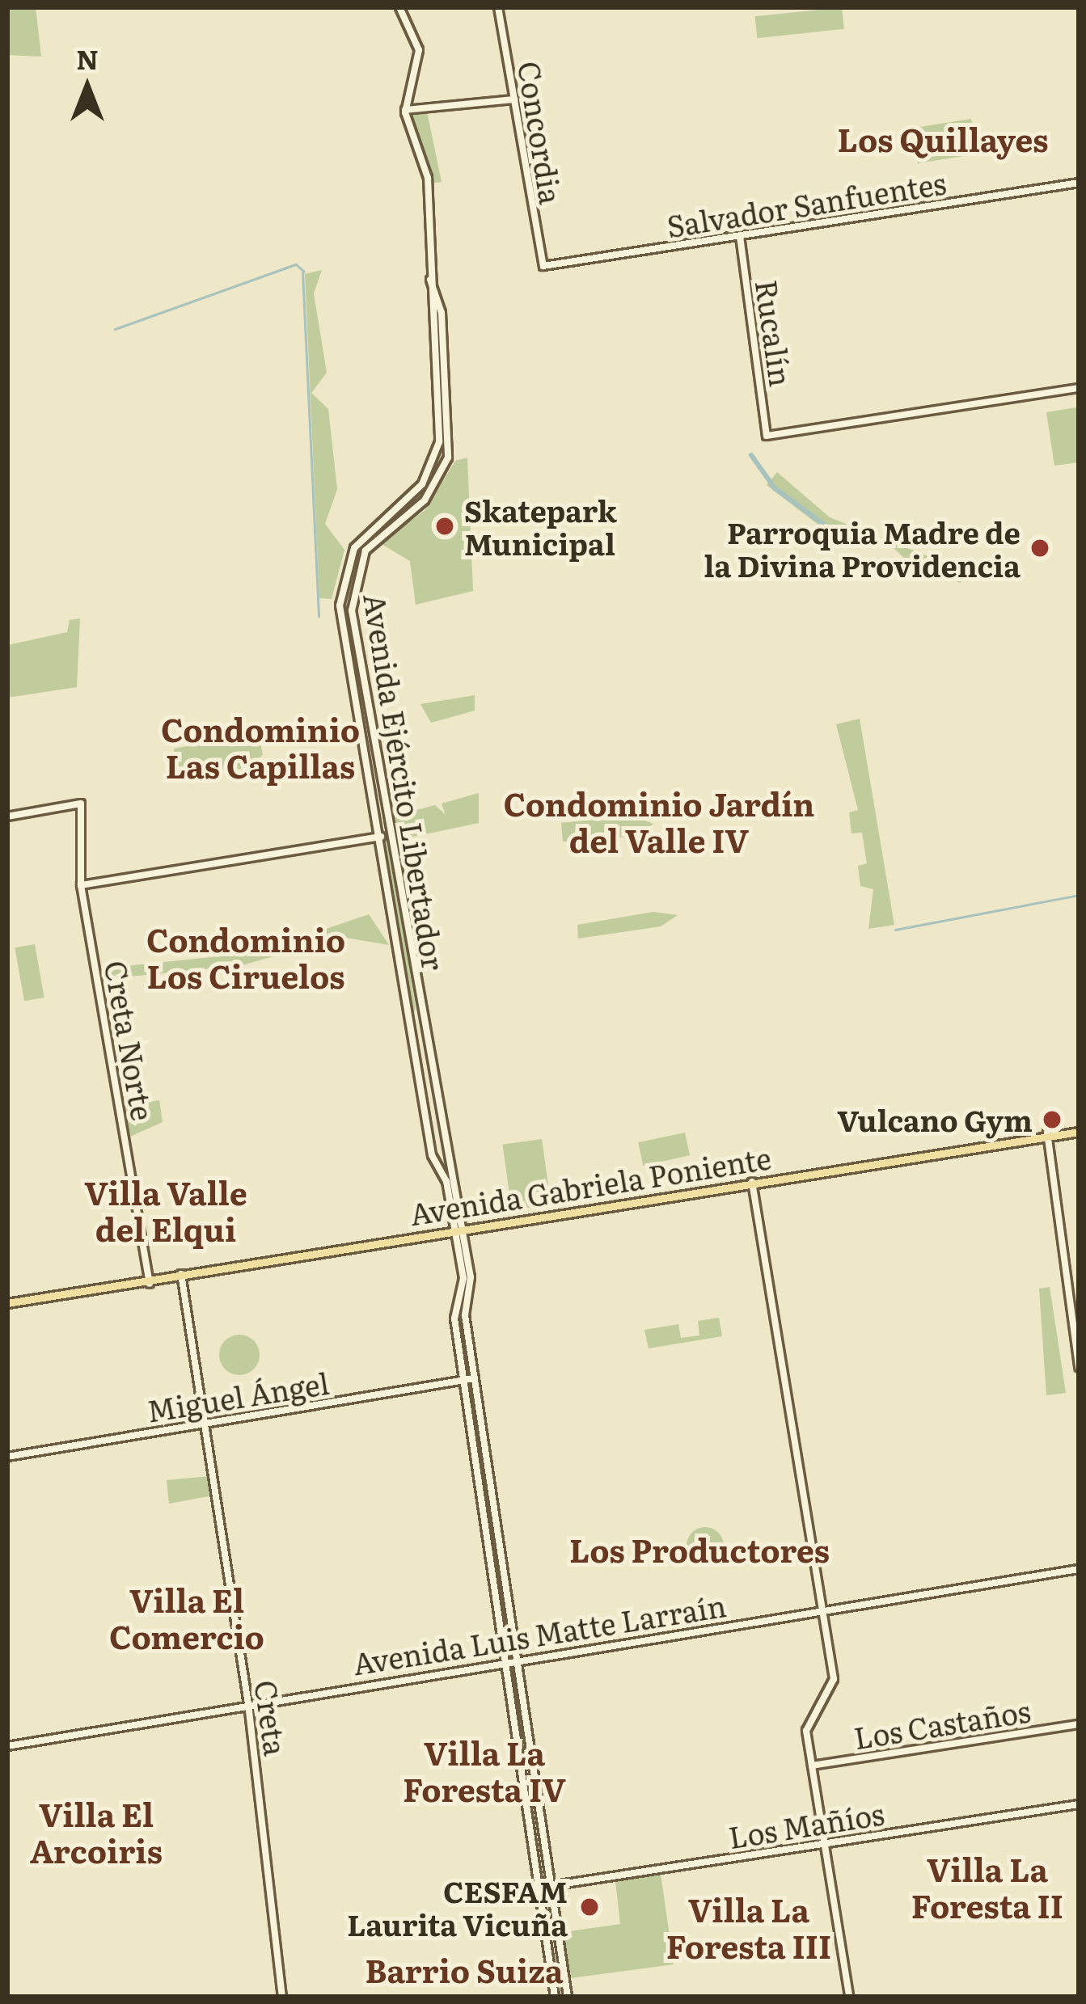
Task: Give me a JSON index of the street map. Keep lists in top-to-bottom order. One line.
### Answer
{"streets":{"main road":["Avenida Gabriela Poniente"],"street":["Concordia","Salvador Sanfuentes","Rucalín","Avenida Ejército Libertador","Creta Norte","Miguel Ángel","Avenida Luis Matte Larraín","Creta","Los Castaños","Los Mañíos"]},"crossings":[["Concordia","Salvador Sanfuentes"],["Salvador Sanfuentes","Rucalín"],["Avenida Ejército Libertador","Avenida Gabriela Poniente"],["Avenida Ejército Libertador","Miguel Ángel"],["Avenida Ejército Libertador","Avenida Luis Matte Larraín"],["Avenida Ejército Libertador","Los Mañíos"],["Creta Norte","Avenida Gabriela Poniente"],["Avenida Gabriela Poniente","Creta"],["Miguel Ángel","Creta"],["Avenida Luis Matte Larraín","Creta"]],"districts":["Los Quillayes","Condominio Las Capillas","Condominio Jardín del Valle IV","Condominio Los Ciruelos","Villa Valle del Elqui","Los Productores","Villa El Comercio","Villa La Foresta IV","Villa El Arcoiris","Villa La Foresta II","Villa La Foresta III","Barrio Suiza"],"places":["Skatepark Municipal","Parroquia Madre de la Divina Providencia","Vulcano Gym","CESFAM Laurita Vicuña"],"north":"top"}
